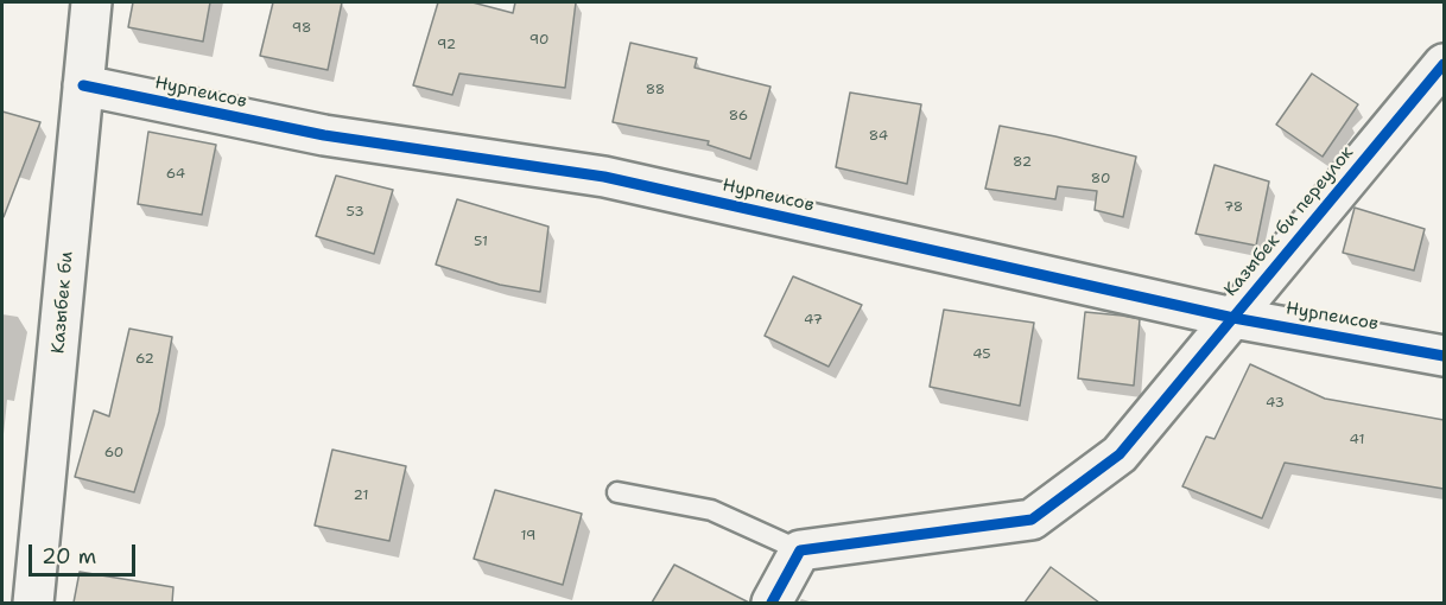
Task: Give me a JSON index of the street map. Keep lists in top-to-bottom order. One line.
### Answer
{"streets":{"street":["Нурпеисов","Казыбек би переулок","Казыбек би"]},"crossings":[["Нурпеисов","Казыбек би переулок"],["Нурпеисов","Казыбек би"]],"house_numbers":["98","90","92","88","86","84","82","64","80","78","53","51","47","45","62","43","41","60","21","19"],"scale_bar":"20 m"}
